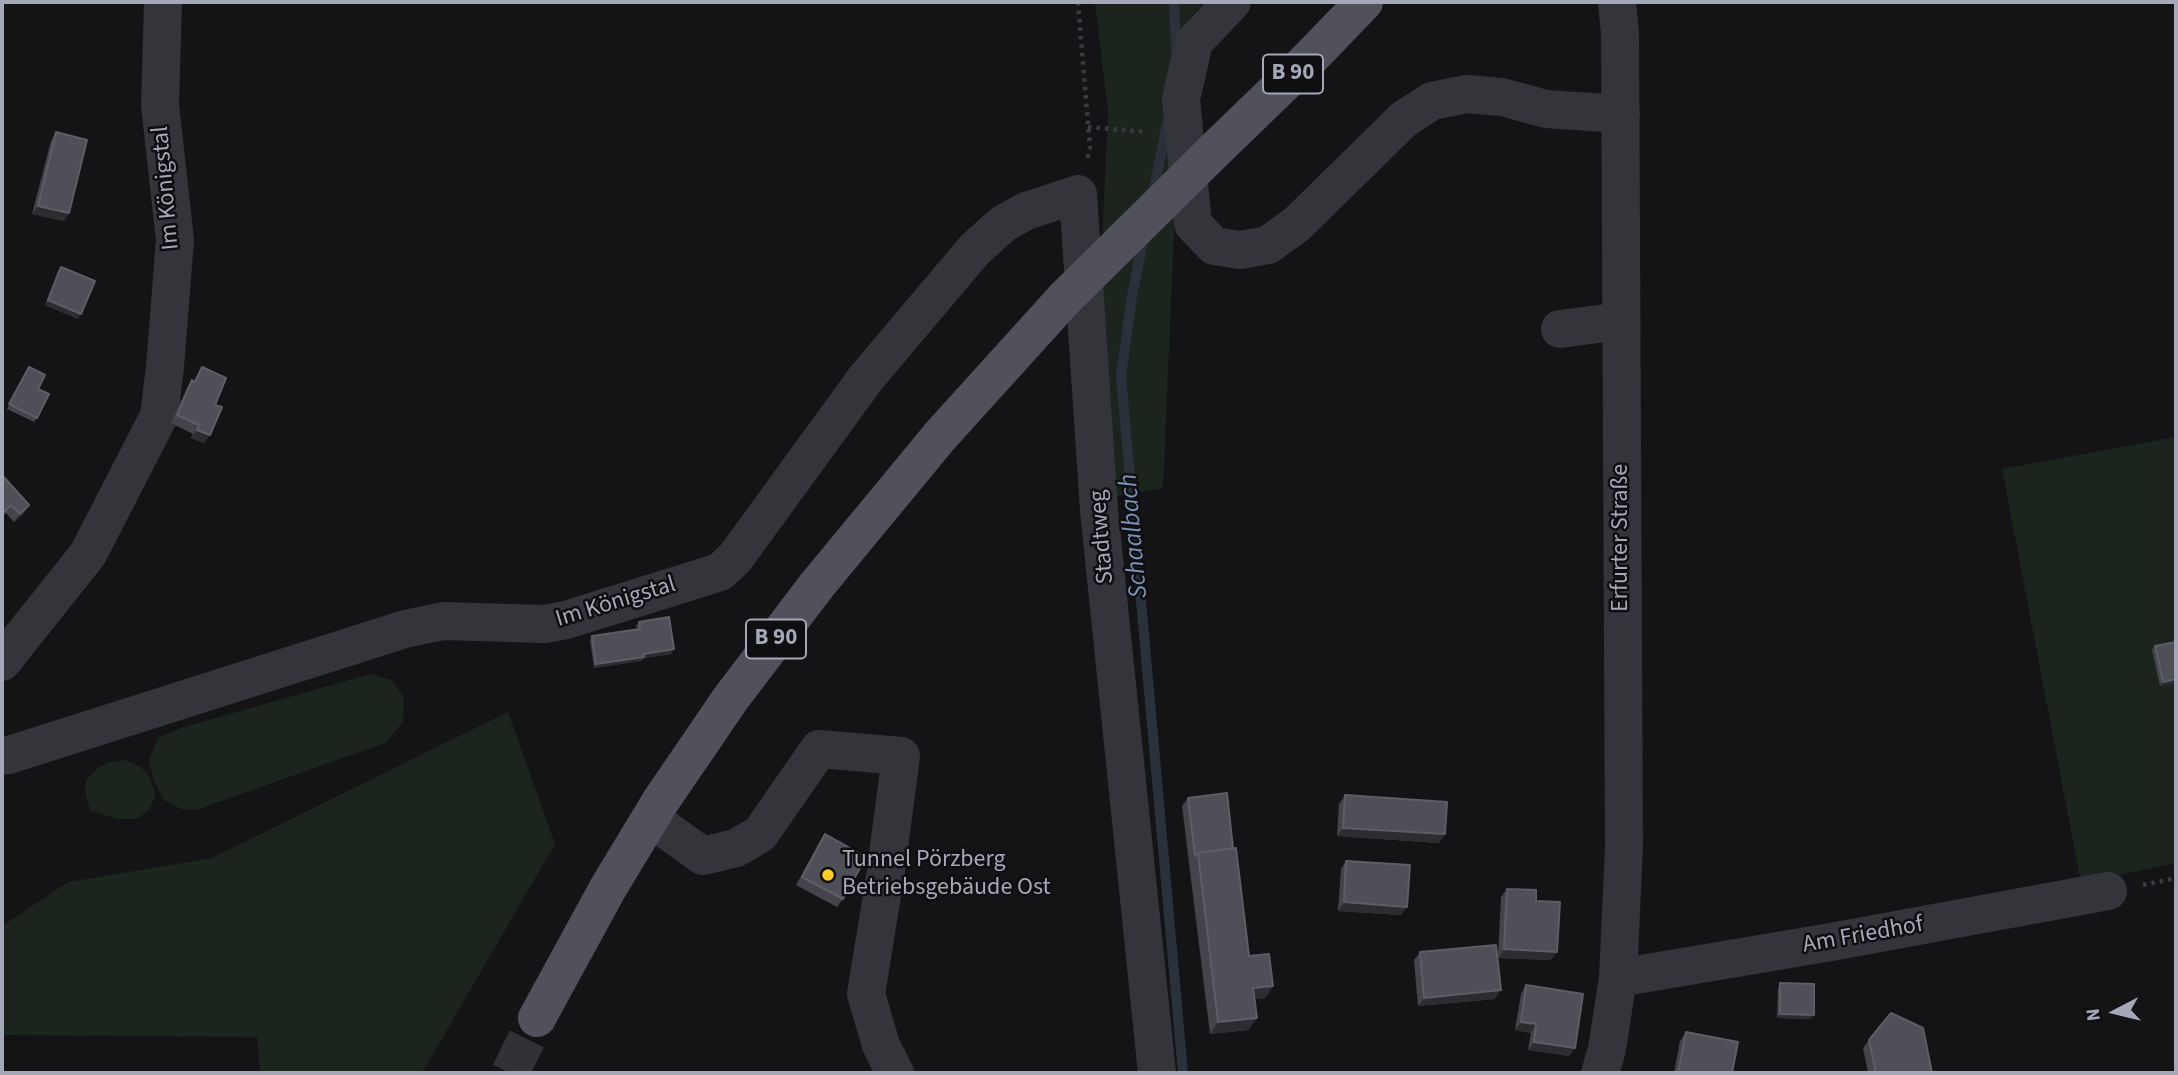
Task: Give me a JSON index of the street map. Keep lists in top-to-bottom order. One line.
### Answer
{"streets":{"main road":["B 90"],"street":["Im Königstal","Stadtweg","Erfurter Straße","Am Friedhof"]},"crossings":[["Im Königstal","Stadtweg"],["Erfurter Straße","Am Friedhof"]],"water":["Schaalbach"],"places":["Tunnel Pörzberg Betriebsgebäude Ost"],"north":"left"}
